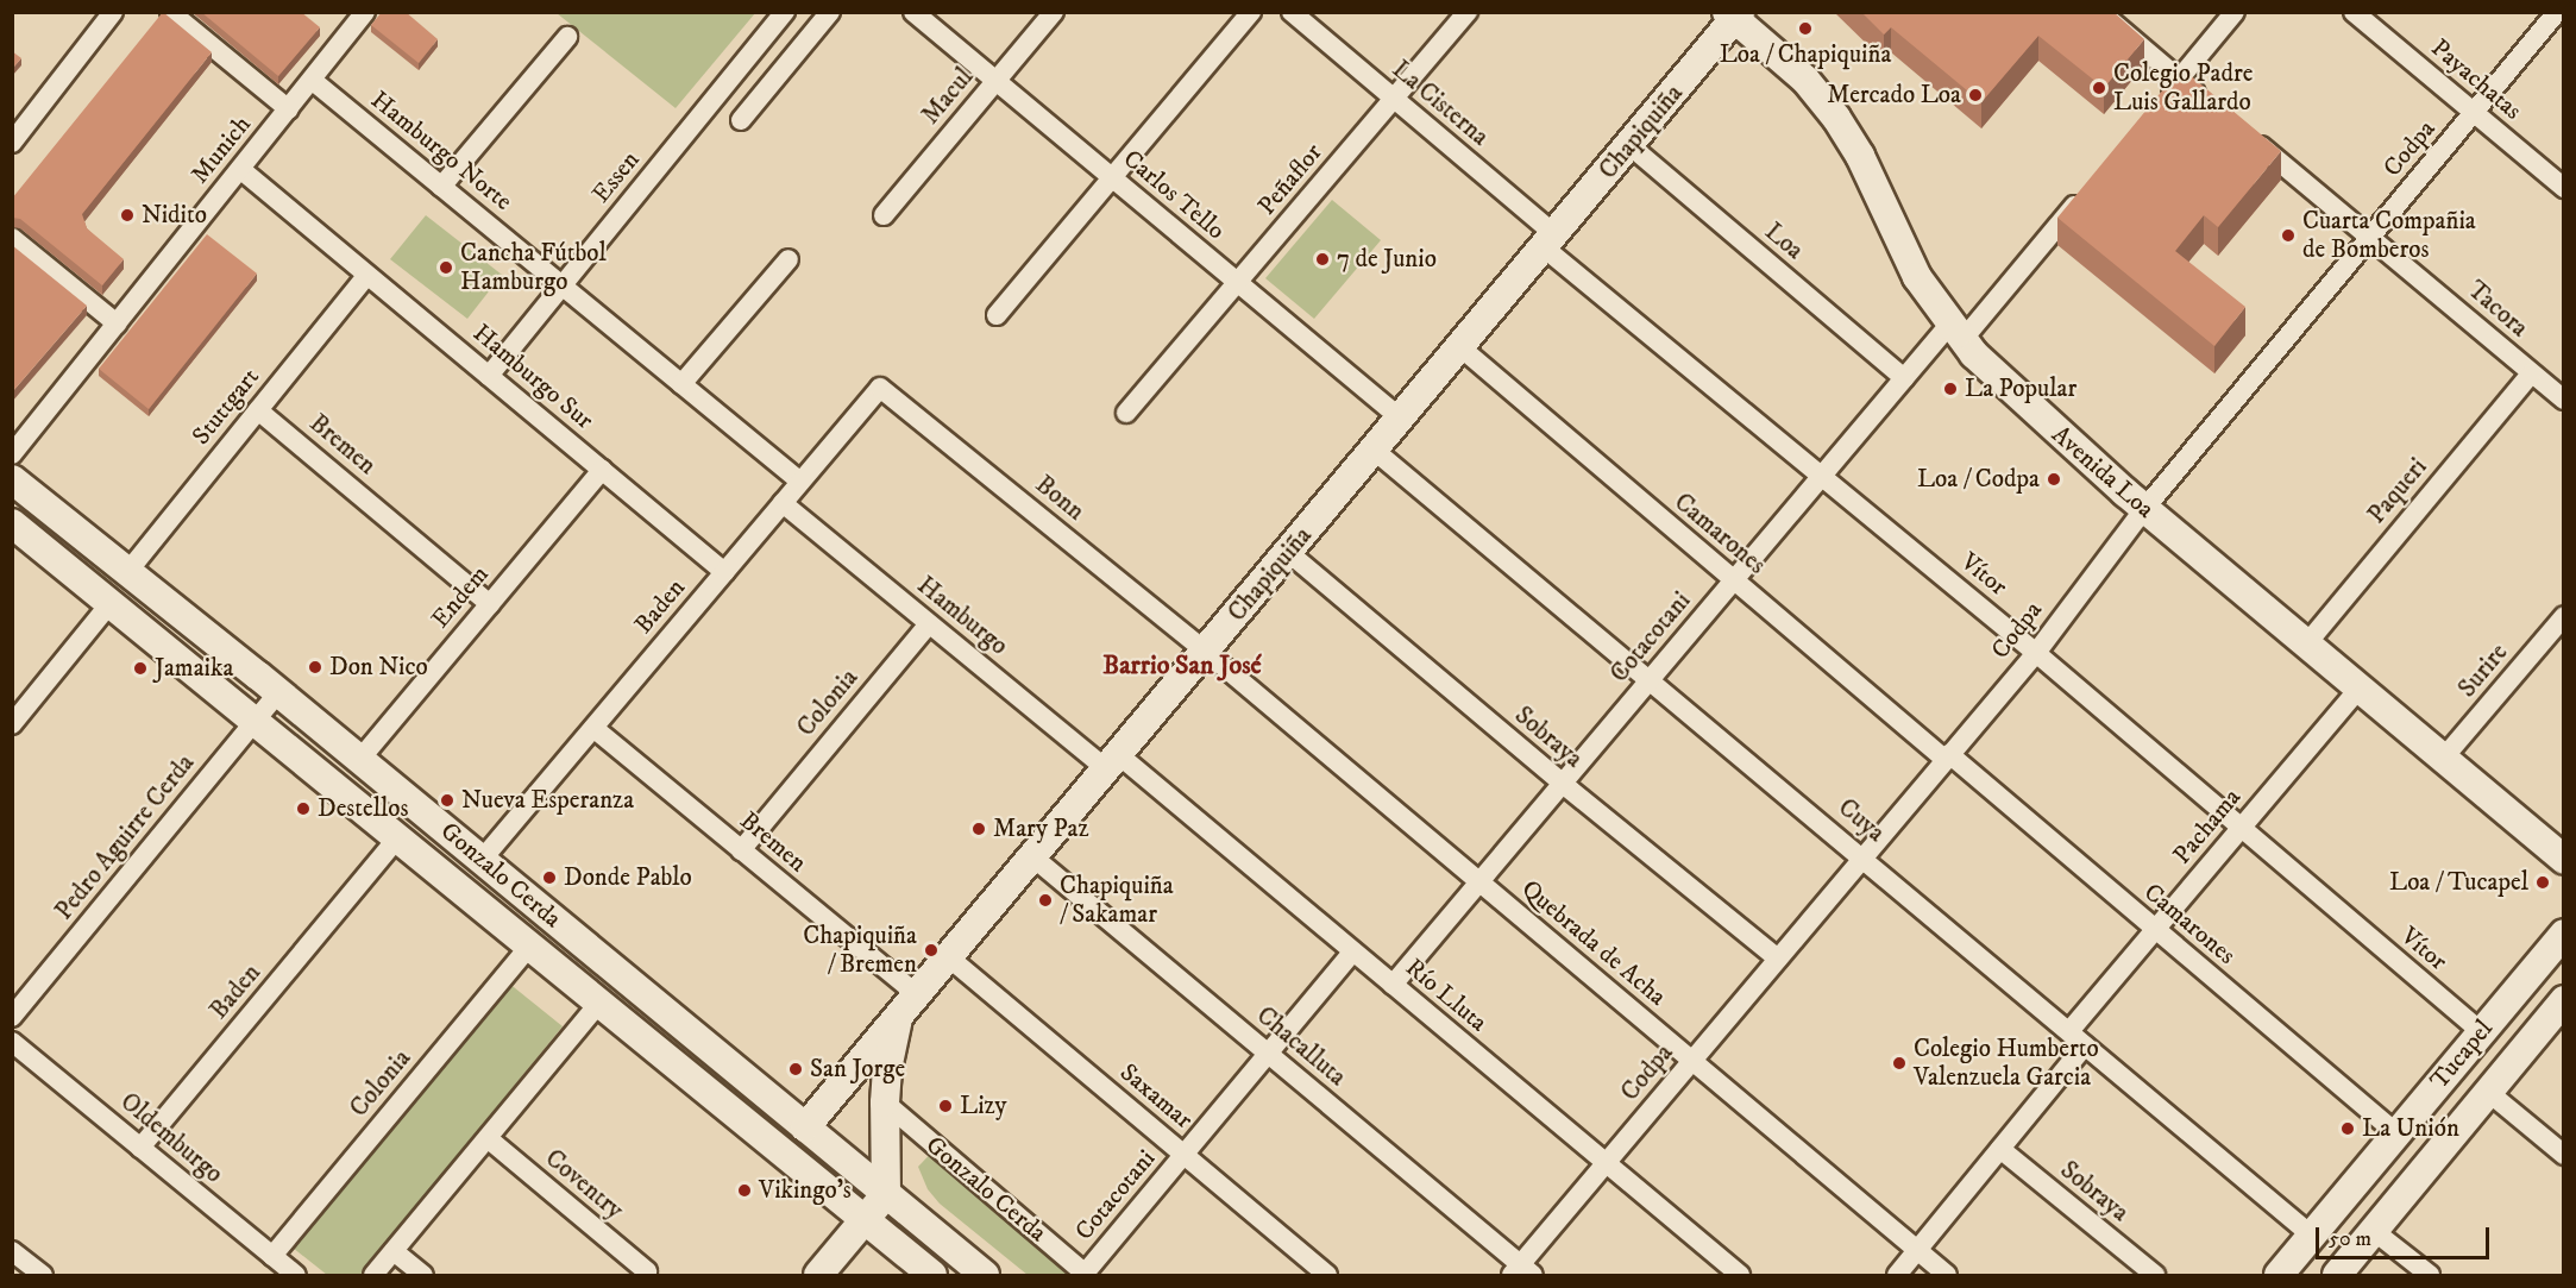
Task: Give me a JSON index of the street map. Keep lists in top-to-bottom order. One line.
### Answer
{"streets":{"street":["Payachatas","Macul","La Cisterna","Chapiquiña","Codpa","Munich","Hamburgo Norte","Essen","Peñaflor","Carlos Tello","Loa","Tacora","Hamburgo Sur","Stuttgart","Bremen","Avenida Loa","Paqueri","Bonn","Camarones","Vítor","Endem","Baden","Hamburgo","Cotacotani","Surire","Colonia","Sobraya","Cuya","Pachama","Pedro Aguirre Cerda","Gonzalo Cerda","Quebrada de Acha","Río Lluta","Chacalluta","Tucapel","Saxamar","Oldemburgo","Coventry"]},"crossings":[["Payachatas","Codpa"],["Macul","Carlos Tello"],["La Cisterna","Chapiquiña"],["La Cisterna","Peñaflor"],["La Cisterna","Vítor"],["Chapiquiña","Carlos Tello"],["Chapiquiña","Loa"],["Chapiquiña","Bremen"],["Chapiquiña","Avenida Loa"],["Chapiquiña","Bonn"],["Chapiquiña","Camarones"],["Chapiquiña","Vítor"],["Chapiquiña","Hamburgo"],["Chapiquiña","Sobraya"],["Chapiquiña","Cuya"],["Chapiquiña","Gonzalo Cerda"],["Chapiquiña","Quebrada de Acha"],["Chapiquiña","Río Lluta"],["Chapiquiña","Chacalluta"],["Chapiquiña","Saxamar"],["Codpa","Tacora"],["Codpa","Avenida Loa"],["Codpa","Camarones"],["Codpa","Vítor"],["Codpa","Sobraya"],["Codpa","Cuya"],["Codpa","Quebrada de Acha"],["Codpa","Río Lluta"],["Codpa","Chacalluta"],["Munich","Hamburgo Norte"],["Munich","Hamburgo Sur"],["Hamburgo Norte","Essen"],["Hamburgo Norte","Baden"],["Essen","Hamburgo Sur"],["Peñaflor","Carlos Tello"],["Loa","Cotacotani"],["Tacora","Paqueri"],["Hamburgo Sur","Stuttgart"],["Hamburgo Sur","Endem"],["Hamburgo Sur","Baden"],["Stuttgart","Bremen"],["Stuttgart","Gonzalo Cerda"],["Bremen","Endem"],["Bremen","Baden"],["Bremen","Colonia"],["Avenida Loa","Paqueri"],["Avenida Loa","Cotacotani"],["Avenida Loa","Surire"],["Avenida Loa","Pachama"],["Bonn","Baden"],["Bonn","Quebrada de Acha"],["Camarones","Cotacotani"],["Camarones","Pachama"],["Camarones","Tucapel"],["Vítor","Cotacotani"],["Vítor","Pachama"],["Vítor","Tucapel"],["Endem","Gonzalo Cerda"],["Baden","Hamburgo"],["Baden","Gonzalo Cerda"],["Baden","Oldemburgo"],["Hamburgo","Colonia"],["Hamburgo","Río Lluta"],["Cotacotani","Sobraya"],["Cotacotani","Cuya"],["Cotacotani","Gonzalo Cerda"],["Cotacotani","Quebrada de Acha"],["Cotacotani","Río Lluta"],["Cotacotani","Chacalluta"],["Cotacotani","Saxamar"],["Colonia","Gonzalo Cerda"],["Colonia","Oldemburgo"],["Cuya","Pachama"],["Cuya","Tucapel"],["Pedro Aguirre Cerda","Gonzalo Cerda"]],"districts":["Barrio San José"],"places":["Loa / Chapiquiña","Colegio Padre Luis Gallardo","Mercado Loa","Nidito","Cuarta Compañia de Bomberos","7 de Junio","Cancha Fútbol Hamburgo","La Popular","Loa / Codpa","Don Nico","Jamaika","Nueva Esperanza","Destellos","Mary Paz","Donde Pablo","Loa / Tucapel","Chapiquiña / Sakamar","Chapiquiña / Bremen","Colegio Humberto Valenzuela Garcia","San Jorge","Lizy","La Unión","Vikingo's"],"scale_bar":"50 m"}
